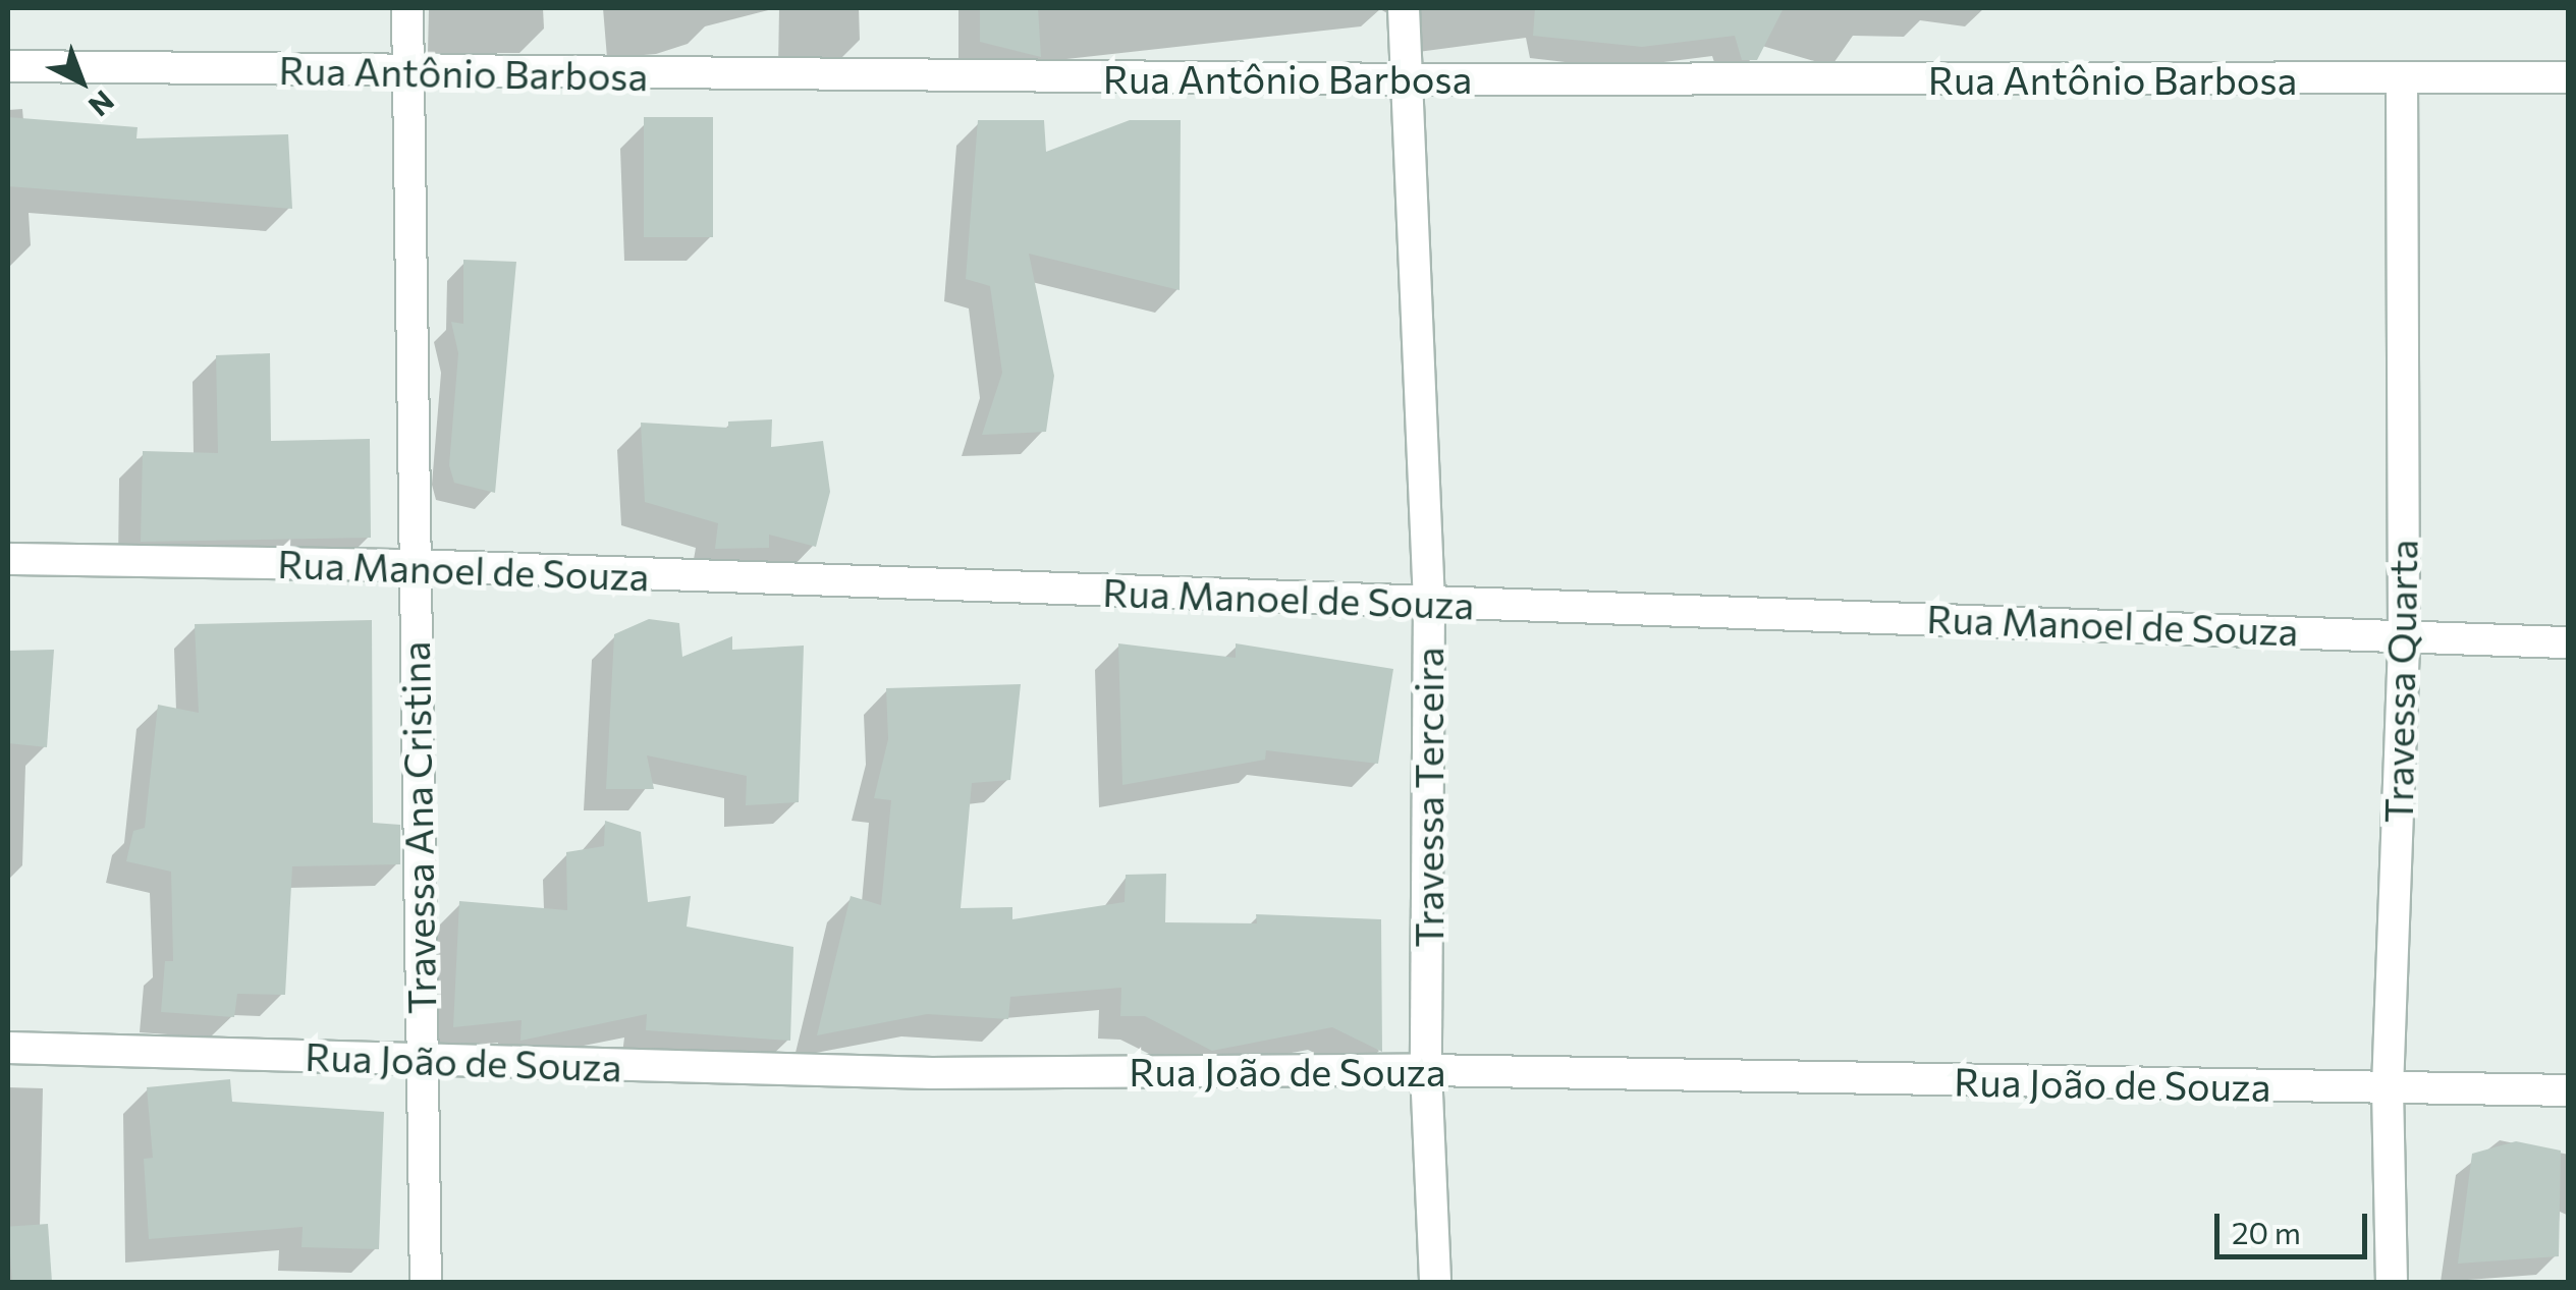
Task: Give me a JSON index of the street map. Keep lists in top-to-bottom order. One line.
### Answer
{"streets":{"street":["Rua Antônio Barbosa","Rua Manoel de Souza","Travessa Quarta","Travessa Terceira","Travessa Ana Cristina","Rua João de Souza"]},"crossings":[["Rua Antônio Barbosa","Travessa Quarta"],["Rua Antônio Barbosa","Travessa Terceira"],["Rua Antônio Barbosa","Travessa Ana Cristina"],["Rua Manoel de Souza","Travessa Quarta"],["Rua Manoel de Souza","Travessa Terceira"],["Rua Manoel de Souza","Travessa Ana Cristina"],["Travessa Quarta","Rua João de Souza"],["Travessa Terceira","Rua João de Souza"],["Travessa Ana Cristina","Rua João de Souza"]],"scale_bar":"20 m","north":"bottom right"}
